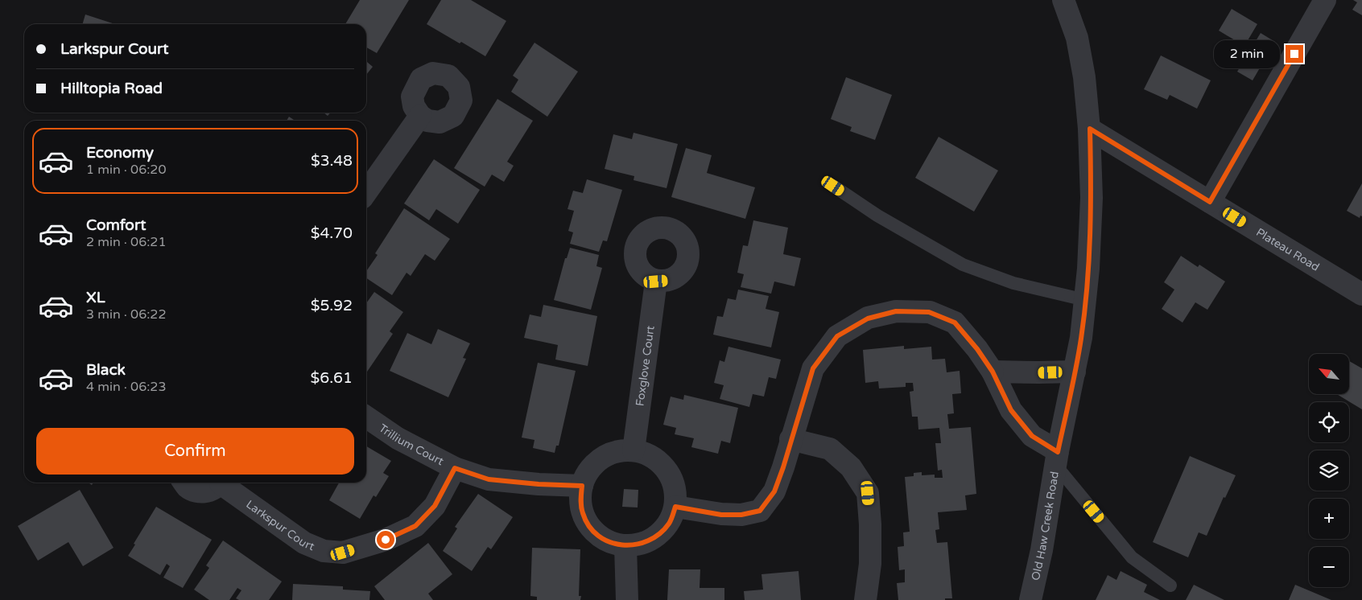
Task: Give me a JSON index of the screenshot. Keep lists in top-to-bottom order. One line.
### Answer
{"streets":{"street":["Plateau Road","Foxglove Court","Trillium Court","Larkspur Court","Old Haw Creek Road"]},"crossings":[["Plateau Road","Old Haw Creek Road"],["Foxglove Court","Trillium Court"],["Trillium Court","Larkspur Court"]],"north":"top left","page":{"banner":["Larkspur Court","Hilltopia Road"],"bubble":"2 min","list":[{"name":"Economy","note":"1 min · 06:20","value":"$3.48"},{"name":"Comfort","note":"2 min · 06:21","value":"$4.70"},{"name":"XL","note":"3 min · 06:22","value":"$5.92"},{"name":"Black","note":"4 min · 06:23","value":"$6.61"}],"map_buttons":["+","−"],"buttons":"Confirm"}}
